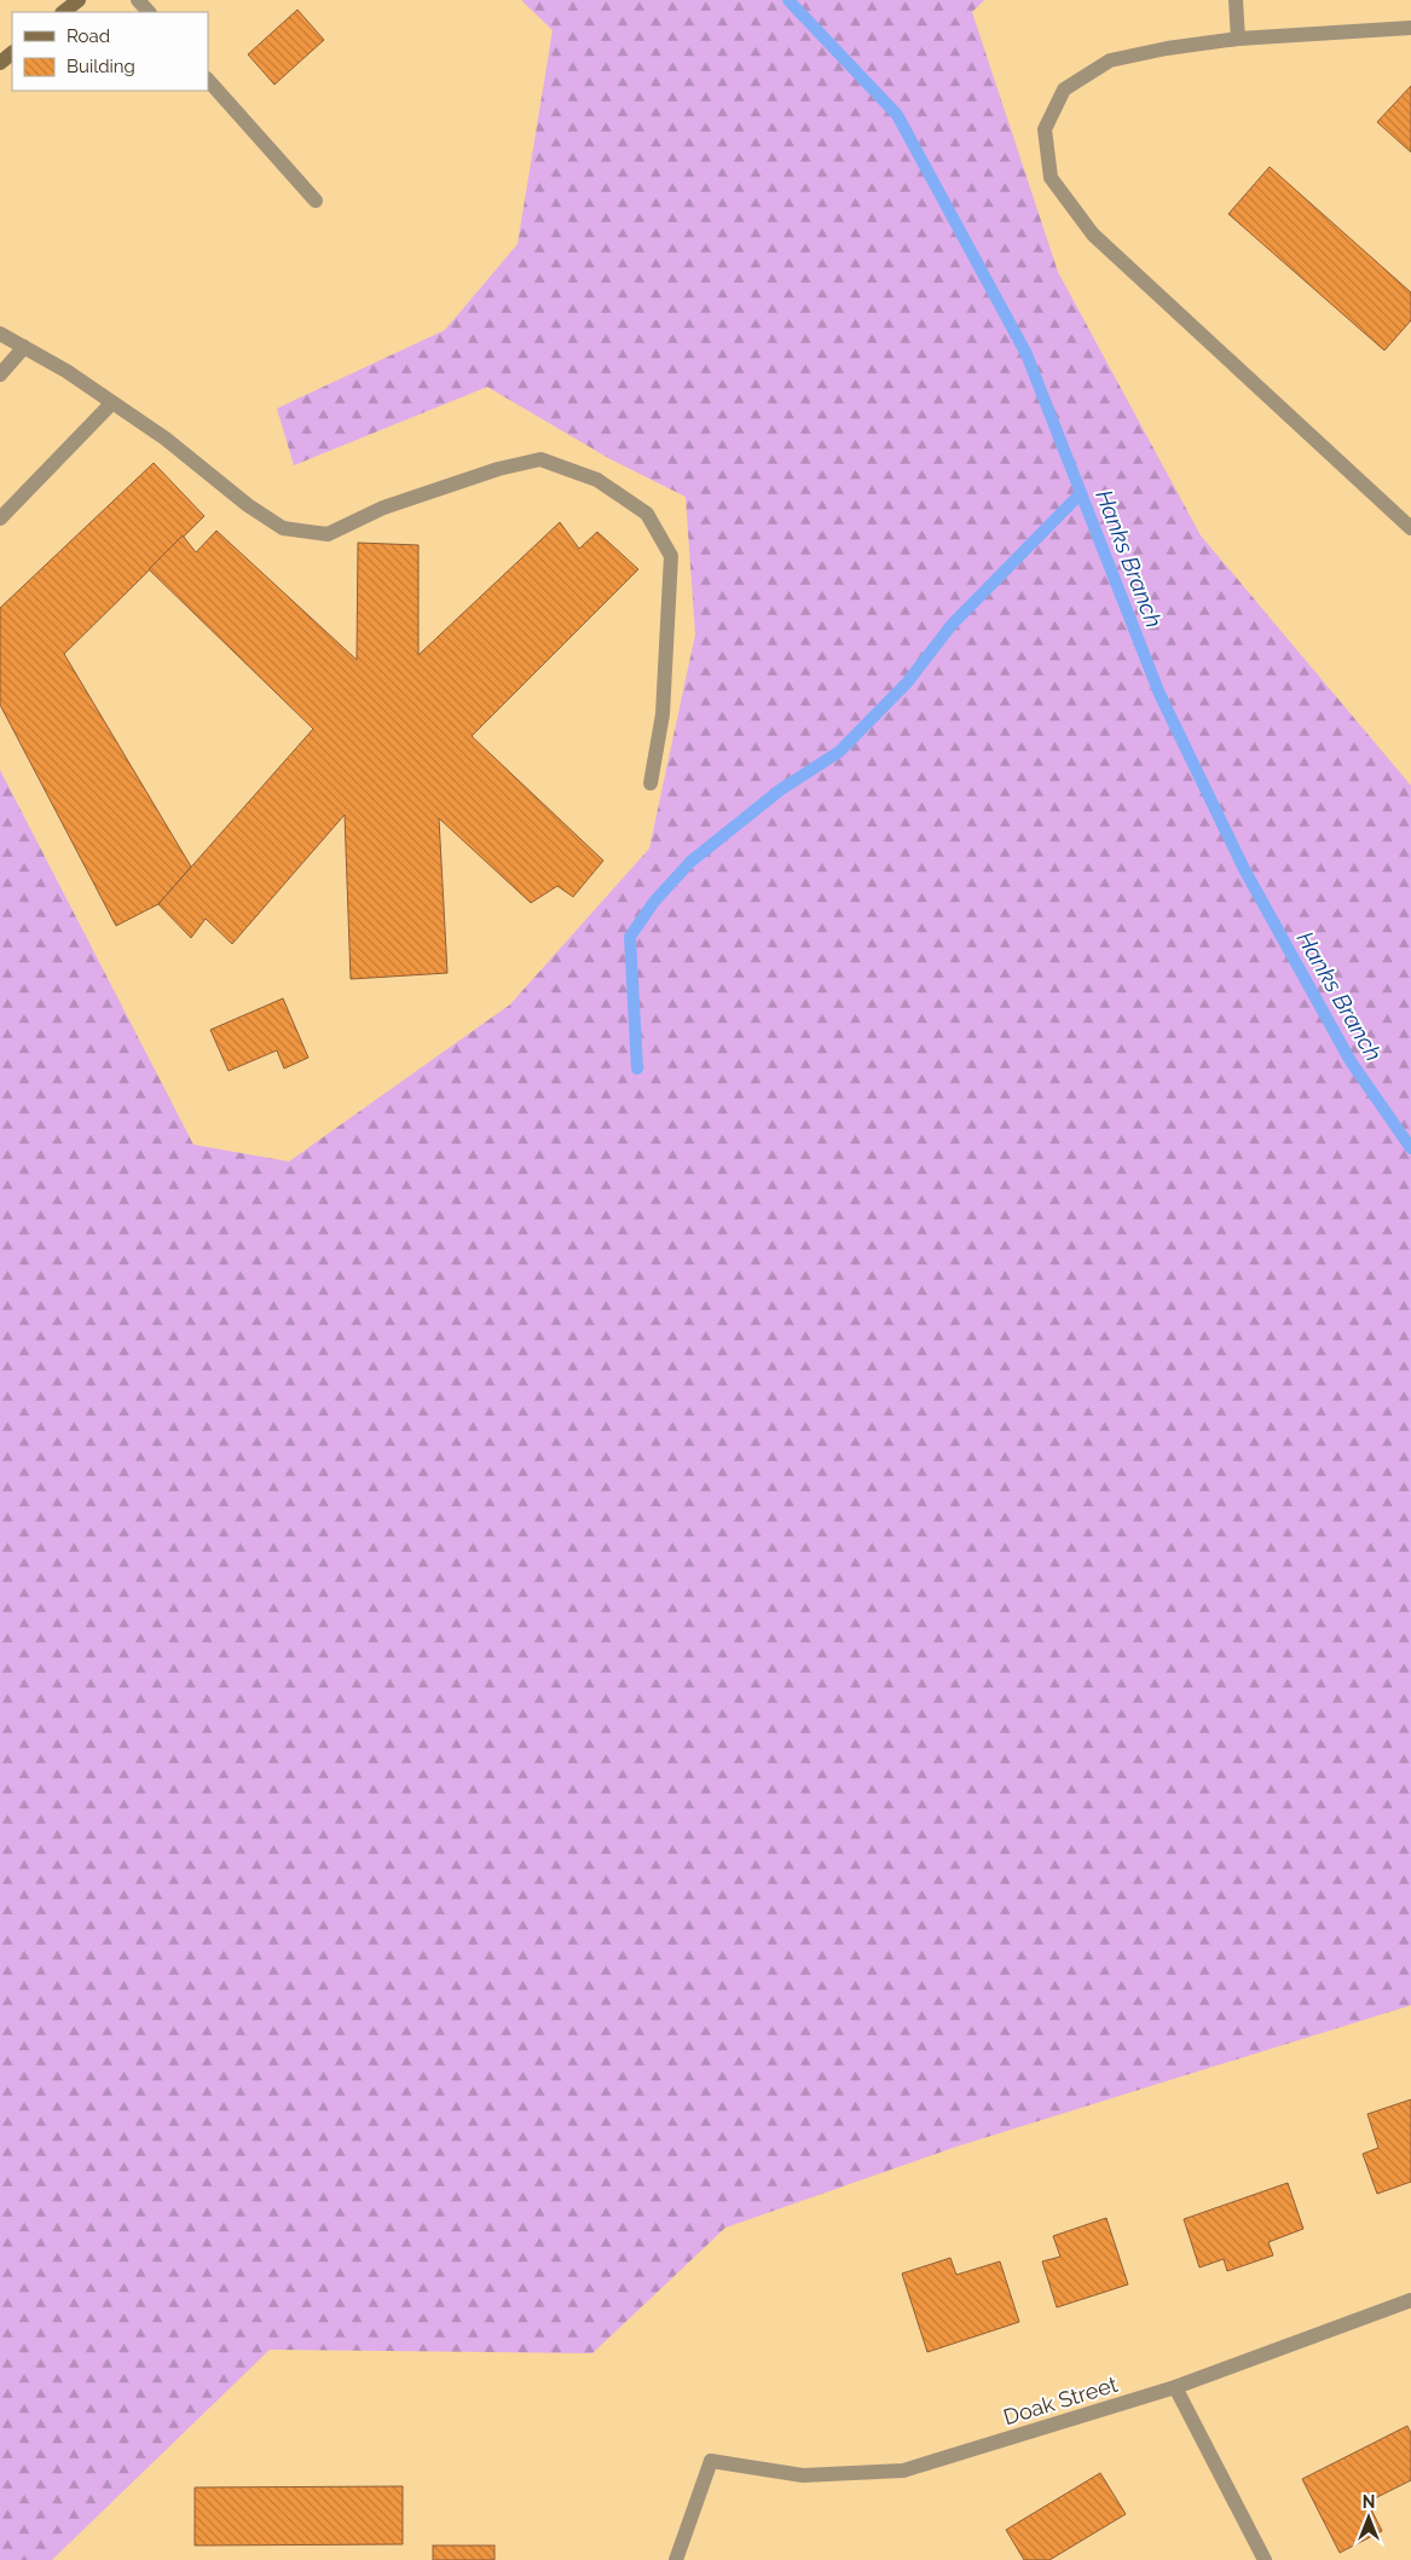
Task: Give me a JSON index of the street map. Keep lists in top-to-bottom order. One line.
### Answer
{"streets":{"street":["Doak Street"]},"water":["Hanks Branch"],"legend":["Road","Building"],"north":"top"}
